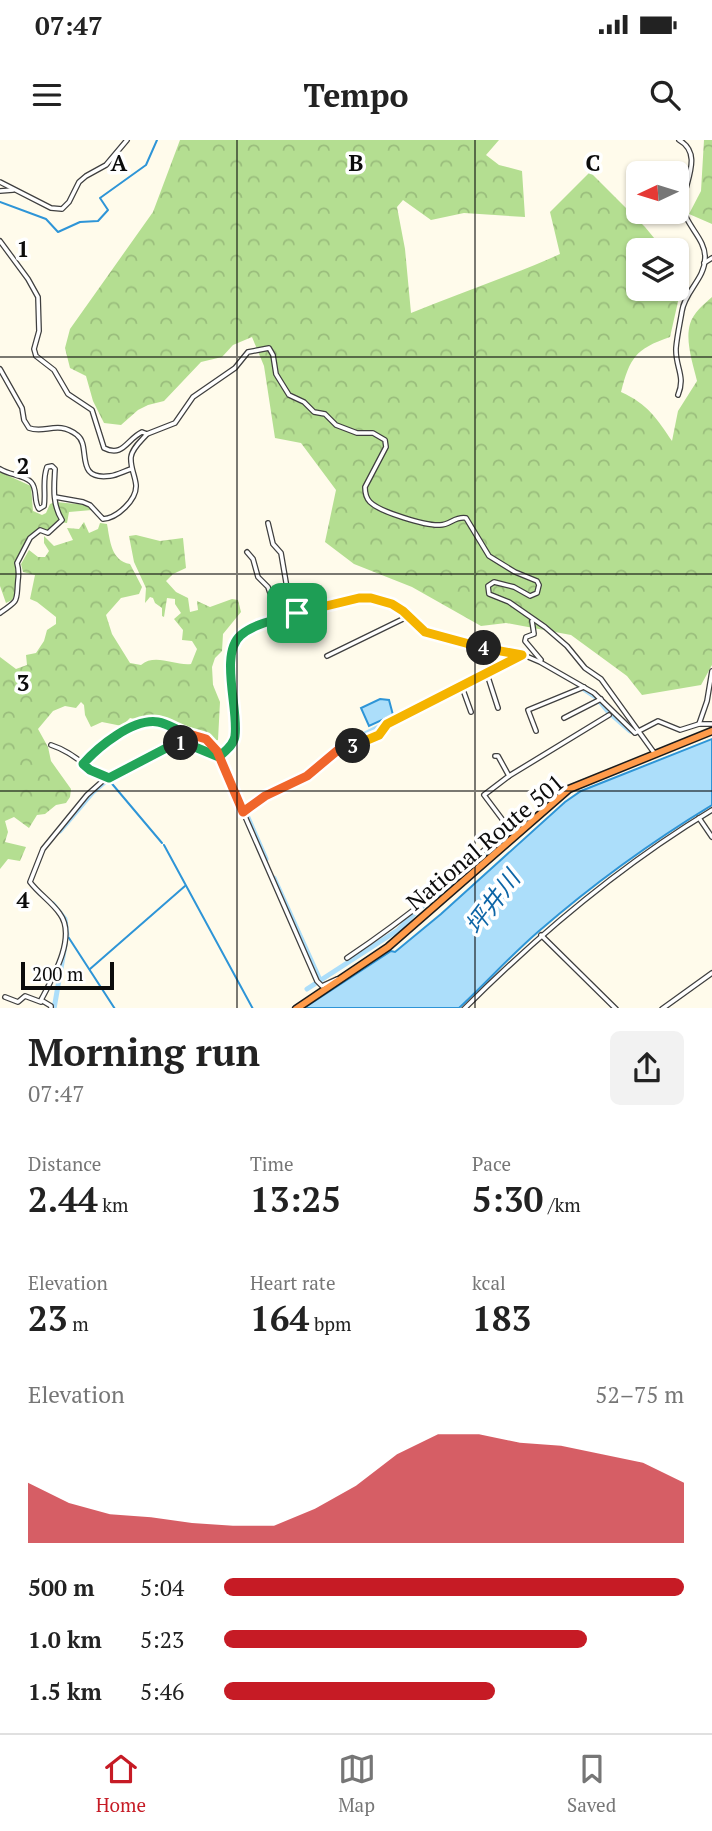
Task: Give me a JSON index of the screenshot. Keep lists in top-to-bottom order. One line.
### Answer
{"streets":{"highway":["National Route 501"]},"water":["坪井川"],"scale_bar":"200 m","north":"left","page":{"status":"07:47","header":"Tempo","pins":["4","1","3"],"scale":"200 m","heading":["Morning run","07:47"],"stats":[["Distance","2.44 km"],["Time","13:25"],["Pace","5:30 /km"],["Elevation","23 m"],["Heart rate","164 bpm"],["kcal","183"]],"chart":["Elevation","52–75 m"],"list":[{"name":"500 m","note":"5:04"},{"name":"1.0 km","note":"5:23"},{"name":"1.5 km","note":"5:46"}],"tabs":["Home","Map","Saved"]},"grid":{"columns":["A","B","C"],"rows":["1","2","3","4"]}}
